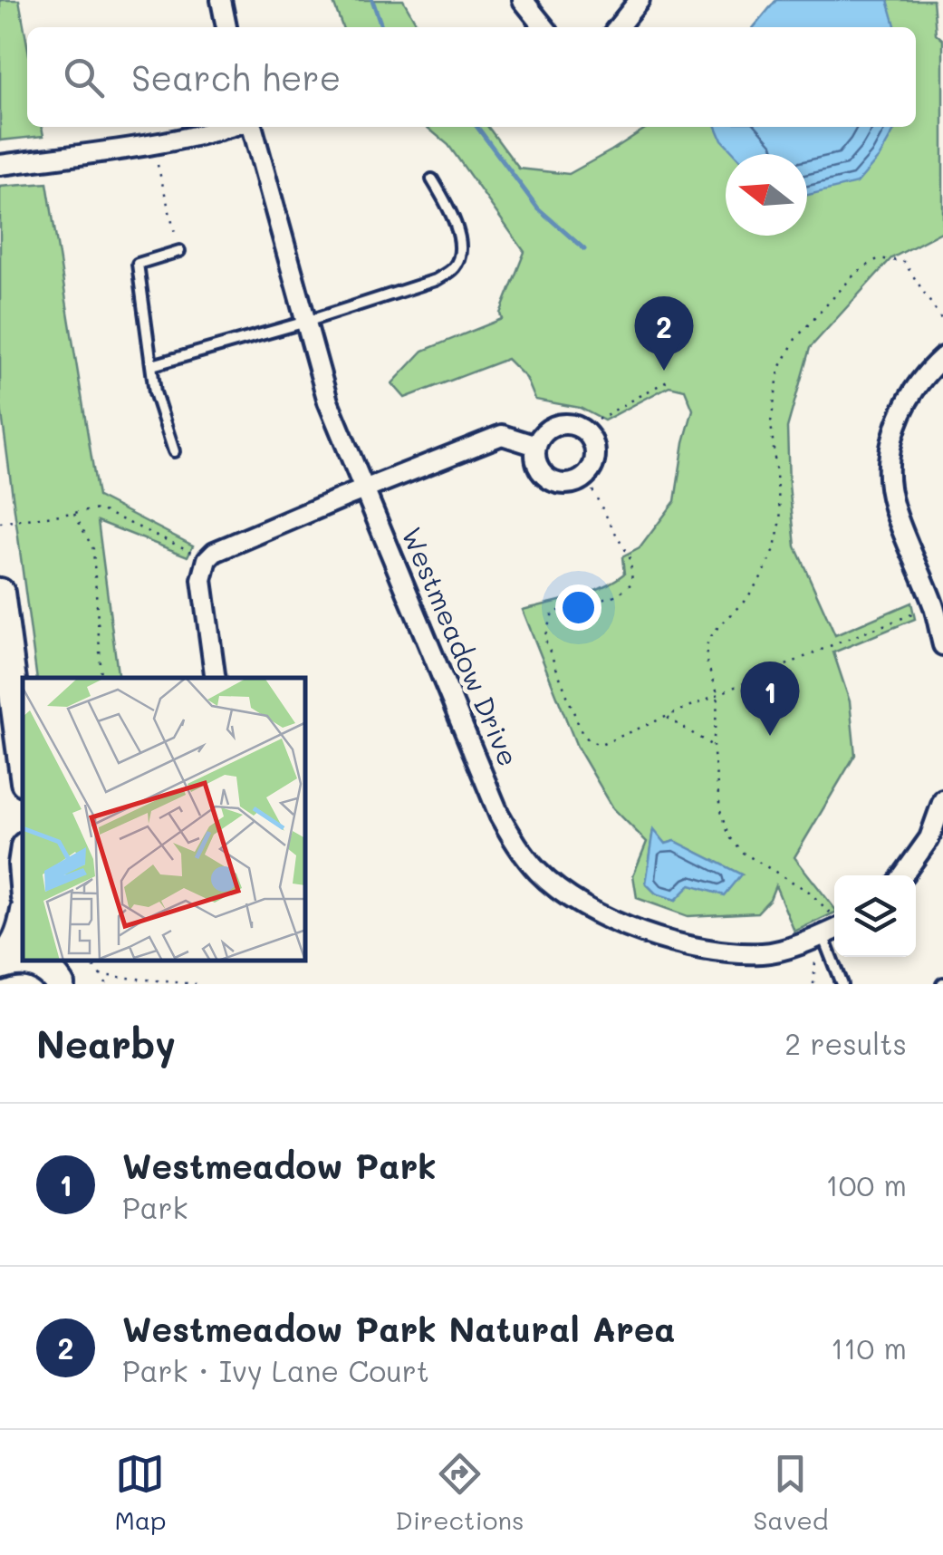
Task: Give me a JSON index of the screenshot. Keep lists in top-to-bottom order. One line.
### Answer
{"streets":{"street":["Westmeadow Drive"]},"north":"left","page":{"search":"Search here","pins":["2","1"],"heading":["Nearby","2 results"],"list":[{"mark":"1","name":"Westmeadow Park","note":"Park","value":"100 m"},{"mark":"2","name":"Westmeadow Park Natural Area","note":"Park · Ivy Lane Court","value":"110 m"}],"nav":["Map","Directions","Saved"]}}
